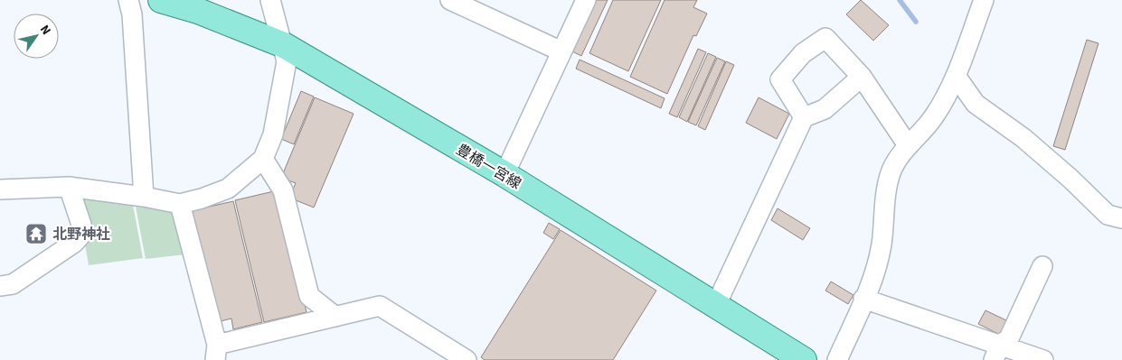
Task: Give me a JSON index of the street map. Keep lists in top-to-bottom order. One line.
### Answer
{"streets":{"main road":["豊橋一宮線"]},"places":{"temple":["北野神社"]},"north":"top right"}
